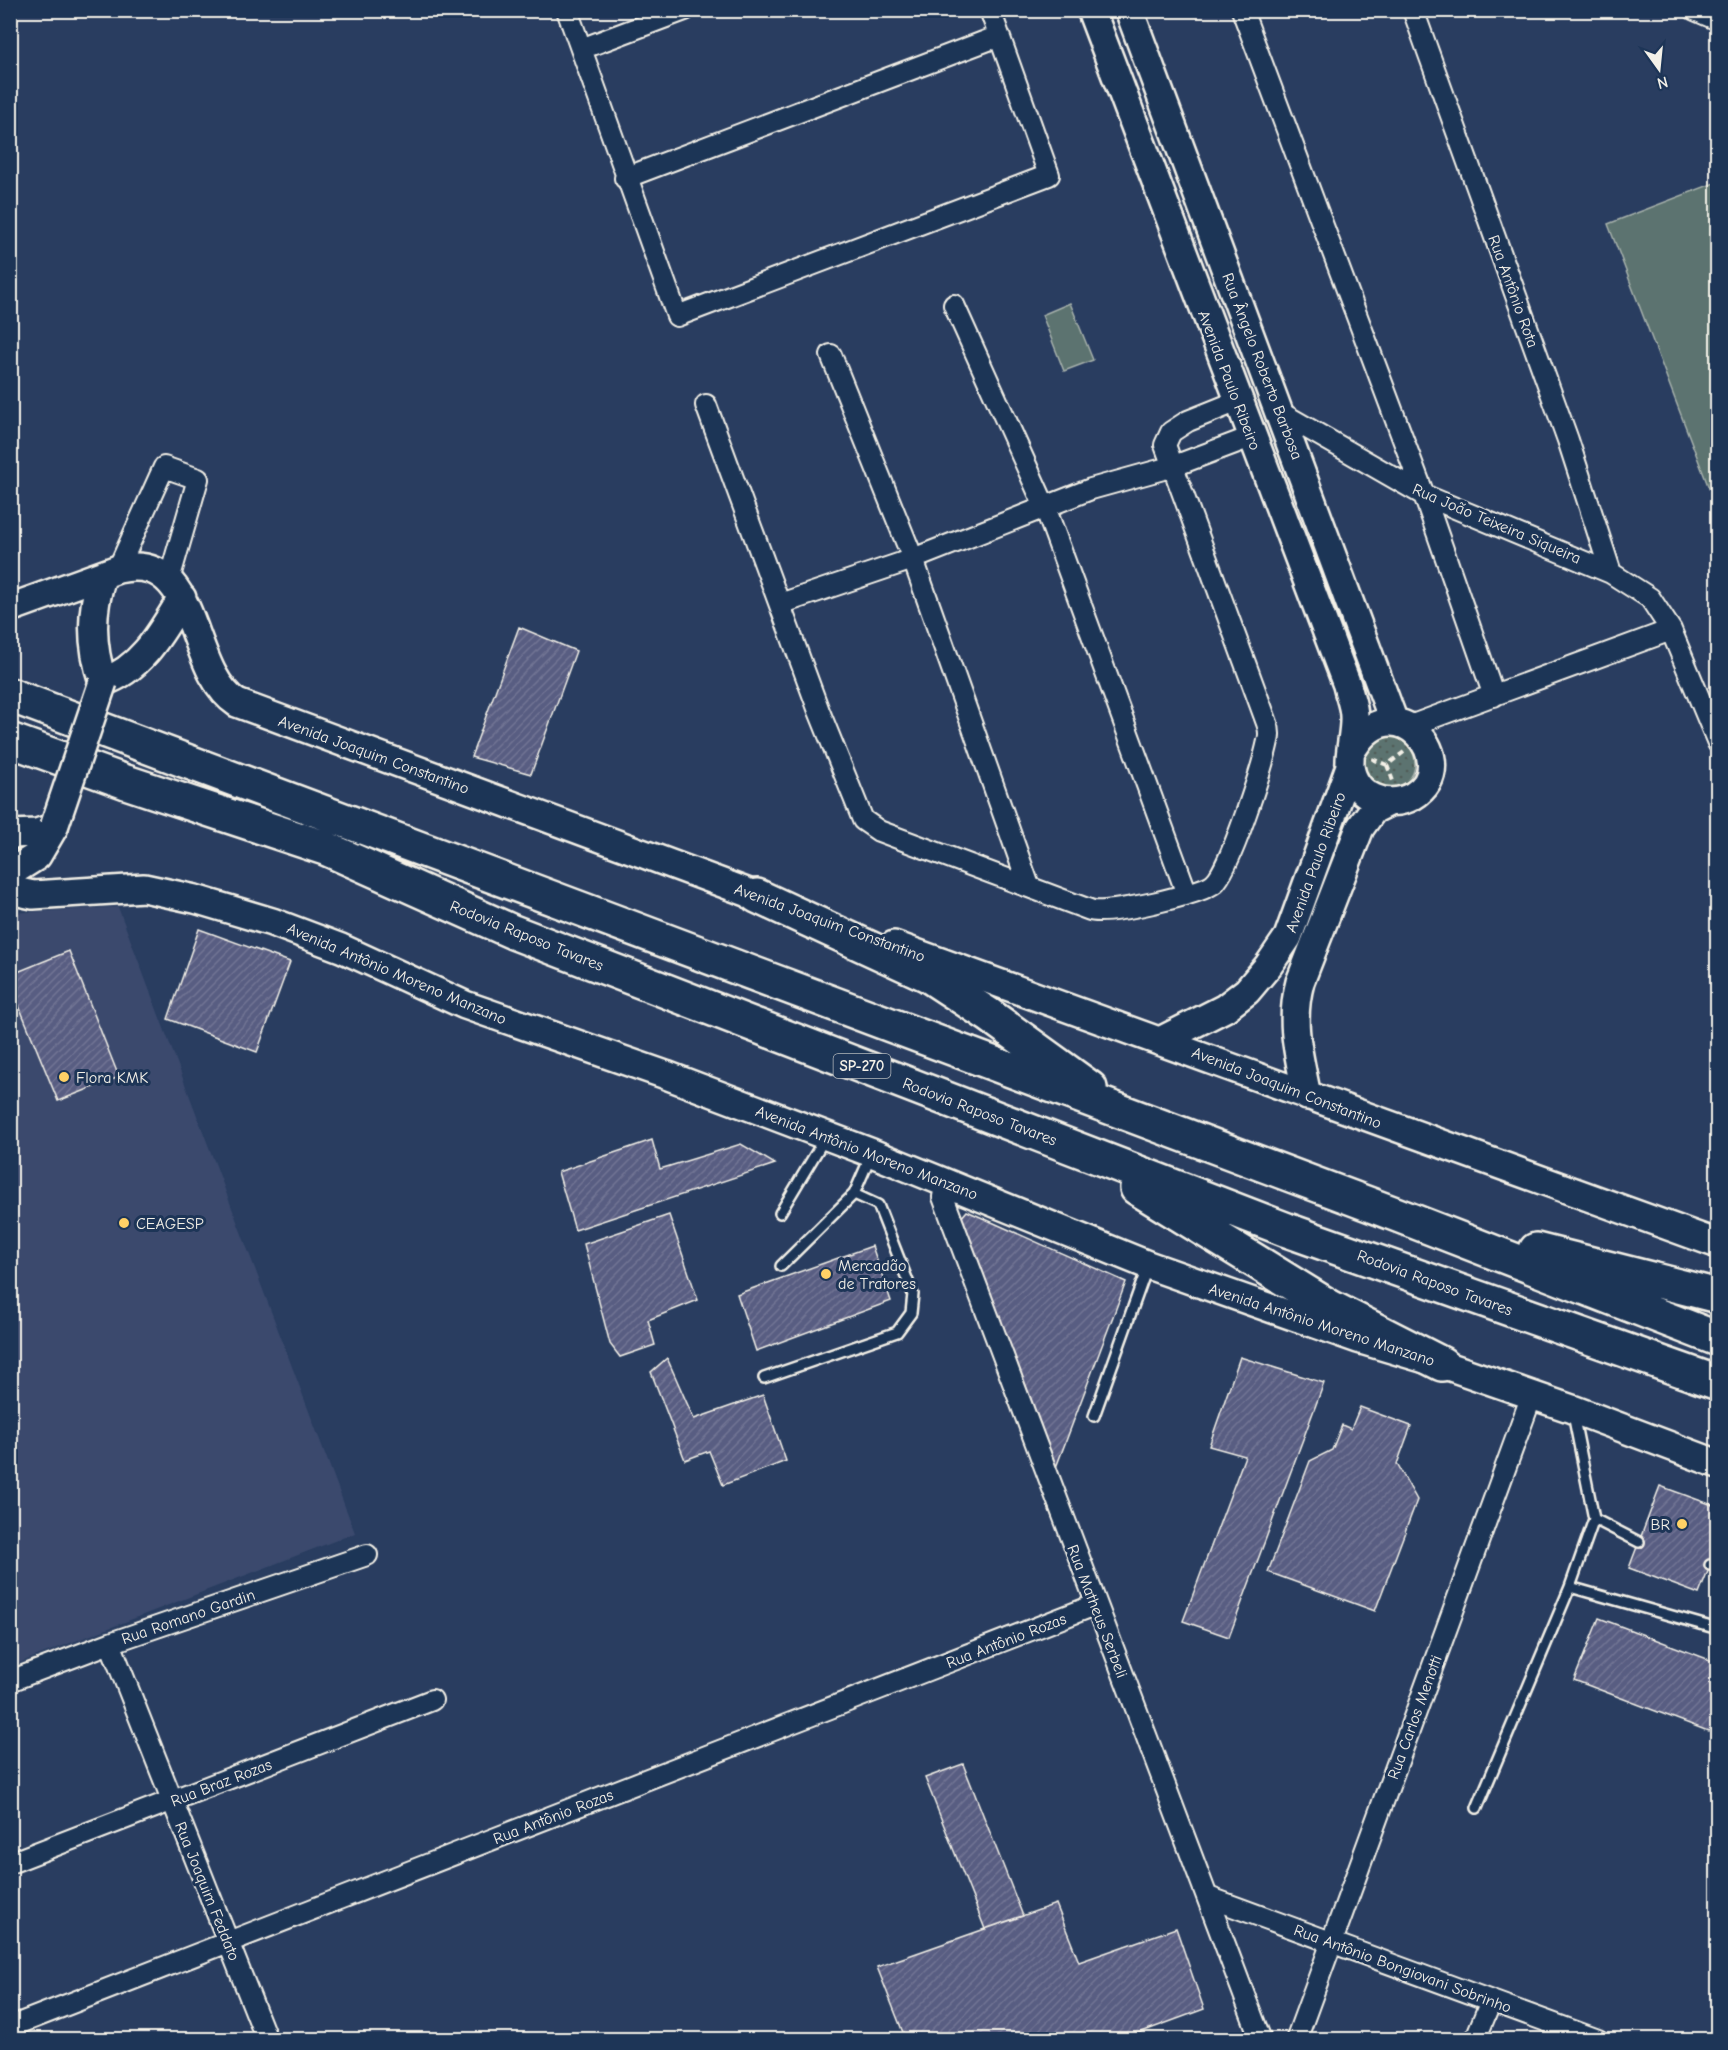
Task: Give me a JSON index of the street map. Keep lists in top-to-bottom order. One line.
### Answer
{"streets":{"highway":["Rodovia Raposo Tavares","SP-270"],"street":["Rua Antônio Rota","Rua Ângelo Roberto Barbosa","Avenida Paulo Ribeiro","Rua João Teixeira Siqueira","Avenida Joaquim Constantino","Avenida Antônio Moreno Manzano","Rua Matheus Serbeli","Rua Romano Gardin","Rua Antônio Rozas","Rua Carlos Menotti","Rua Braz Rozas","Rua Joaquim Feddato","Rua Antônio Bongiovani Sobrinho"]},"crossings":[["Rua Antônio Rota","Rua João Teixeira Siqueira"],["Rua Ângelo Roberto Barbosa","Avenida Paulo Ribeiro"],["Rua Ângelo Roberto Barbosa","Rua João Teixeira Siqueira"],["Avenida Paulo Ribeiro","Avenida Joaquim Constantino"],["Avenida Antônio Moreno Manzano","Rua Matheus Serbeli"],["Avenida Antônio Moreno Manzano","Rua Carlos Menotti"],["Rua Matheus Serbeli","Rua Antônio Rozas"],["Rua Matheus Serbeli","Rua Antônio Bongiovani Sobrinho"],["Rua Romano Gardin","Rua Joaquim Feddato"],["Rua Antônio Rozas","Rua Joaquim Feddato"],["Rua Carlos Menotti","Rua Antônio Bongiovani Sobrinho"],["Rua Braz Rozas","Rua Joaquim Feddato"]],"places":["Flora KMK","CEAGESP","Mercadão de Tratores","BR"],"north":"bottom"}
